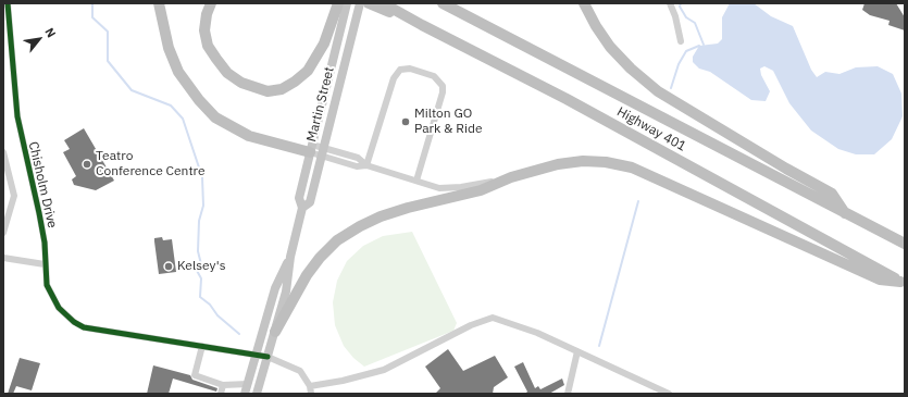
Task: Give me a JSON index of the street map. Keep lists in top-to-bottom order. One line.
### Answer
{"streets":{"highway":["Highway 401"],"main road":["Martin Street"],"street":["Chisholm Drive"]},"crossings":[["Martin Street","Chisholm Drive"]],"places":["Milton GO Park & Ride","Teatro Conference Centre","Kelsey's"],"north":"top right"}
